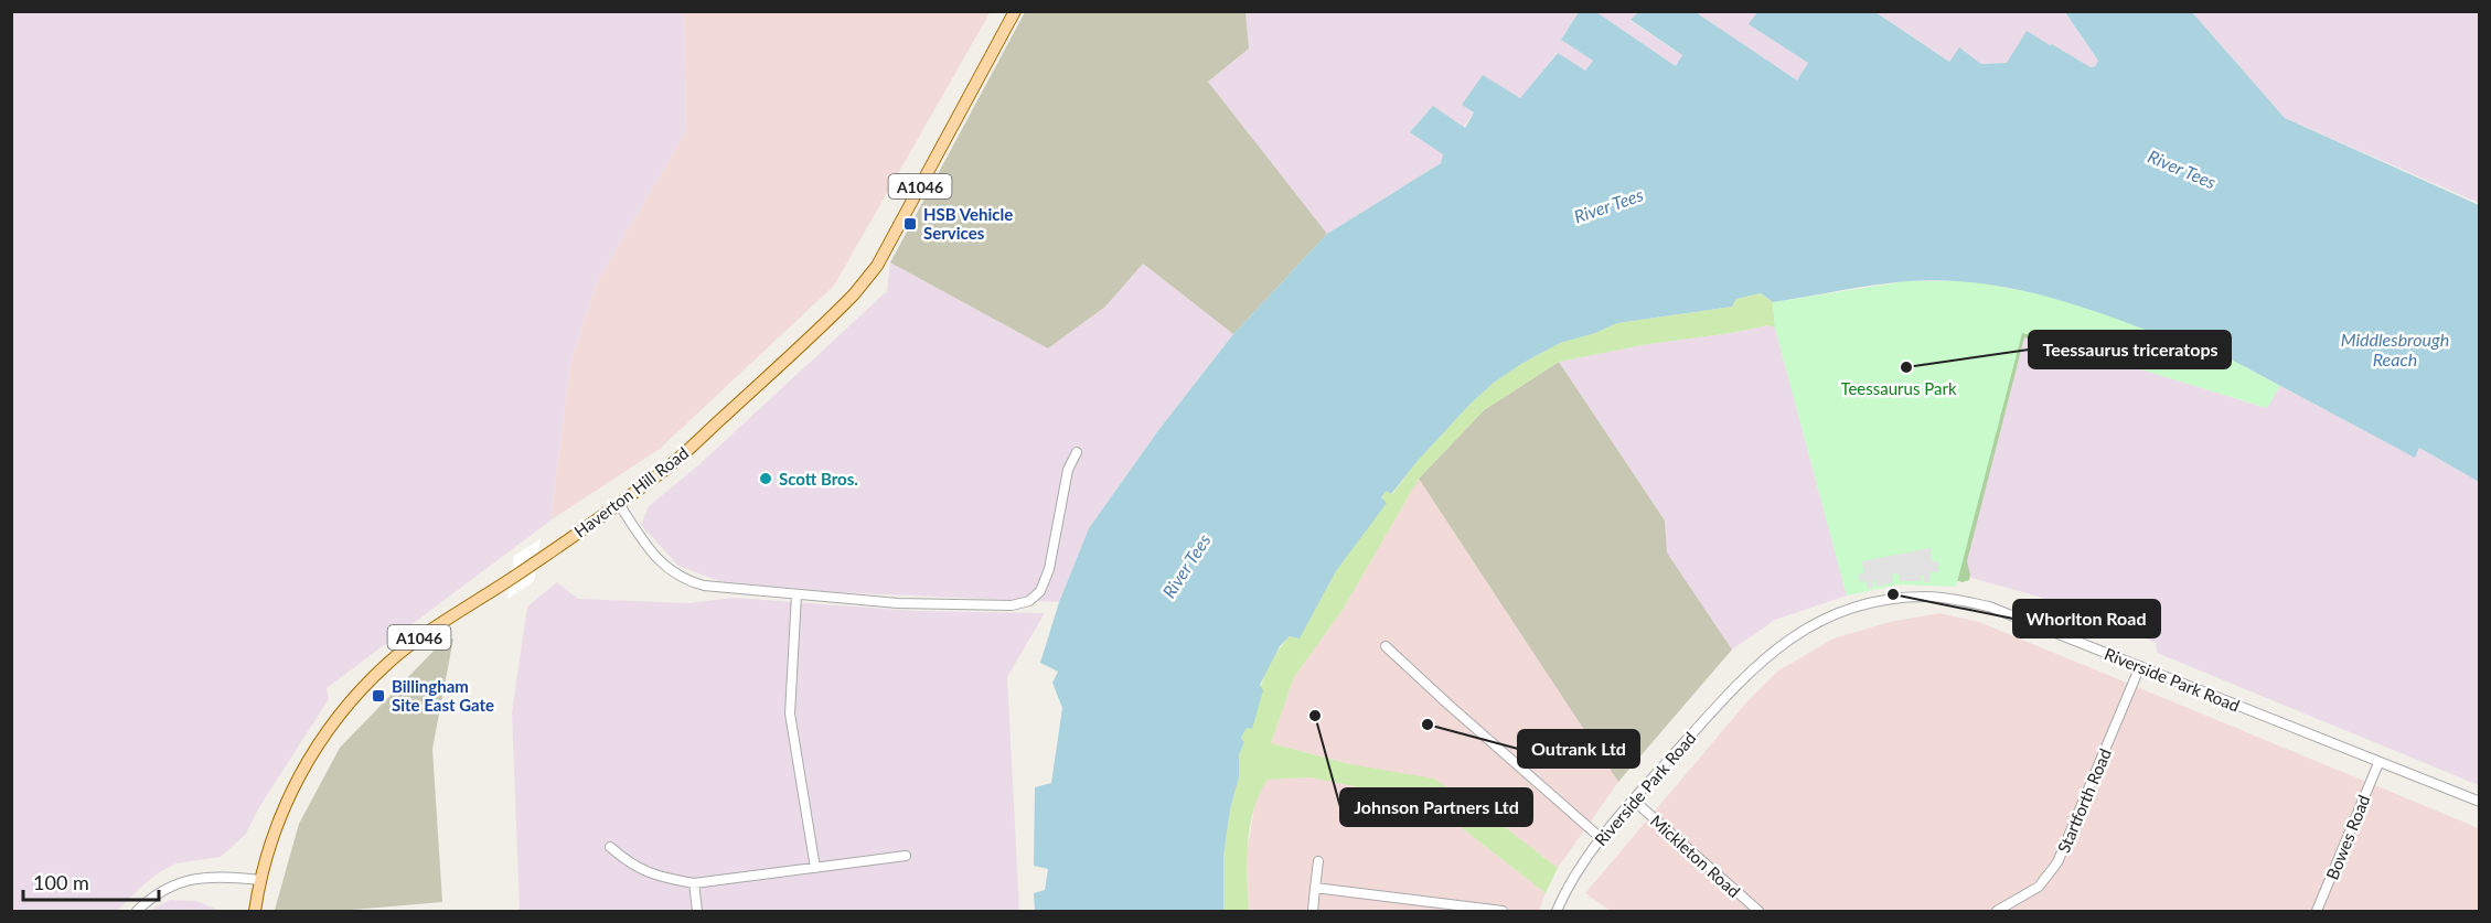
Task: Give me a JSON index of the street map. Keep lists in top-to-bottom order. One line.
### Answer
{"streets":{"main road":["A1046","Haverton Hill Road"],"street":["Riverside Park Road","Startforth Road","Bowes Road","Mickleton Road"]},"crossings":[["Riverside Park Road","Startforth Road"],["Riverside Park Road","Bowes Road"],["Riverside Park Road","Mickleton Road"]],"water":["River Tees","Middlesbrough Reach"],"parks":["Teessaurus Park"],"places":{"transit":["HSB Vehicle Services","Billingham Site East Gate"],"other":["Teessaurus triceratops","Scott Bros.","Whorlton Road","Johnson Partners Ltd","Outrank Ltd"]},"scale_bar":"100 m"}
